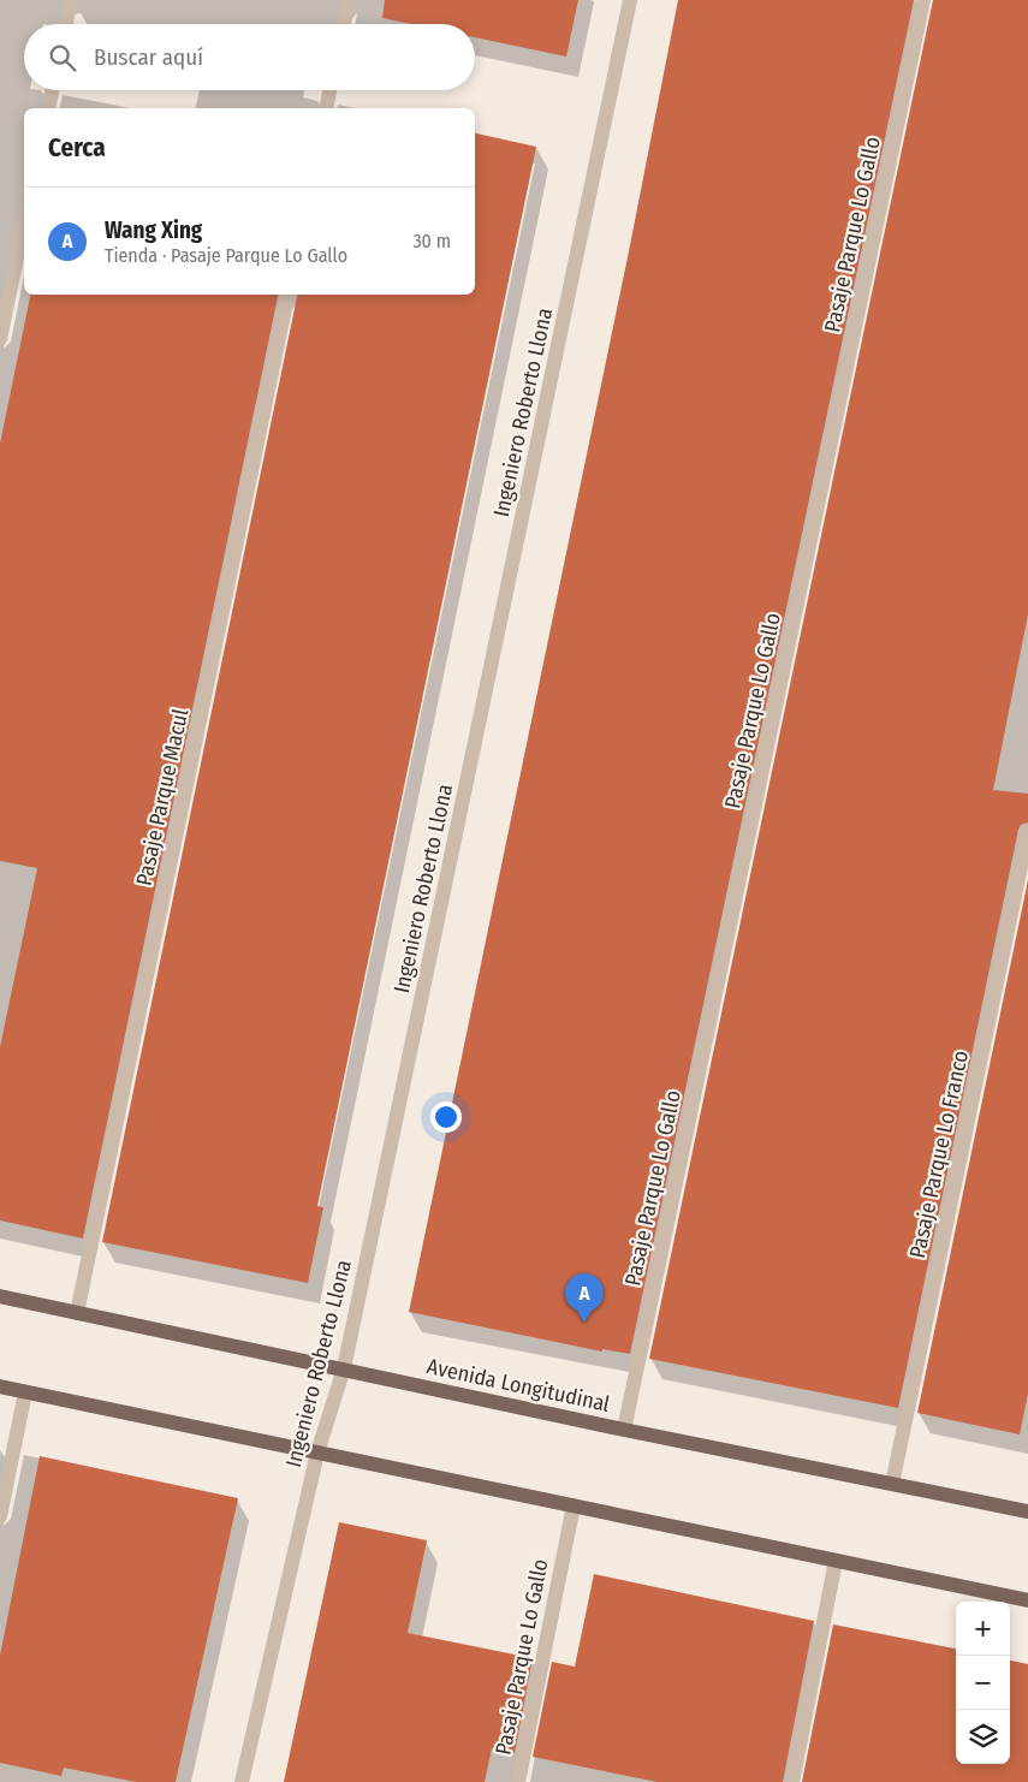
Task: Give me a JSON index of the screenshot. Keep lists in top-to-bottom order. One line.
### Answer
{"streets":{"main road":["Avenida Longitudinal"],"street":["Pasaje Parque Lo Gallo","Ingeniero Roberto Llona","Pasaje Parque Macul","Pasaje Parque Lo Franco"]},"crossings":[["Pasaje Parque Lo Gallo","Avenida Longitudinal"],["Ingeniero Roberto Llona","Avenida Longitudinal"],["Pasaje Parque Macul","Avenida Longitudinal"],["Pasaje Parque Lo Franco","Avenida Longitudinal"]],"page":{"search":"Buscar aquí","heading":"Cerca","list":[{"mark":"A","name":"Wang Xing","note":"Tienda · Pasaje Parque Lo Gallo","value":"30 m"}],"pins":"A","map_buttons":["+","−"]}}
